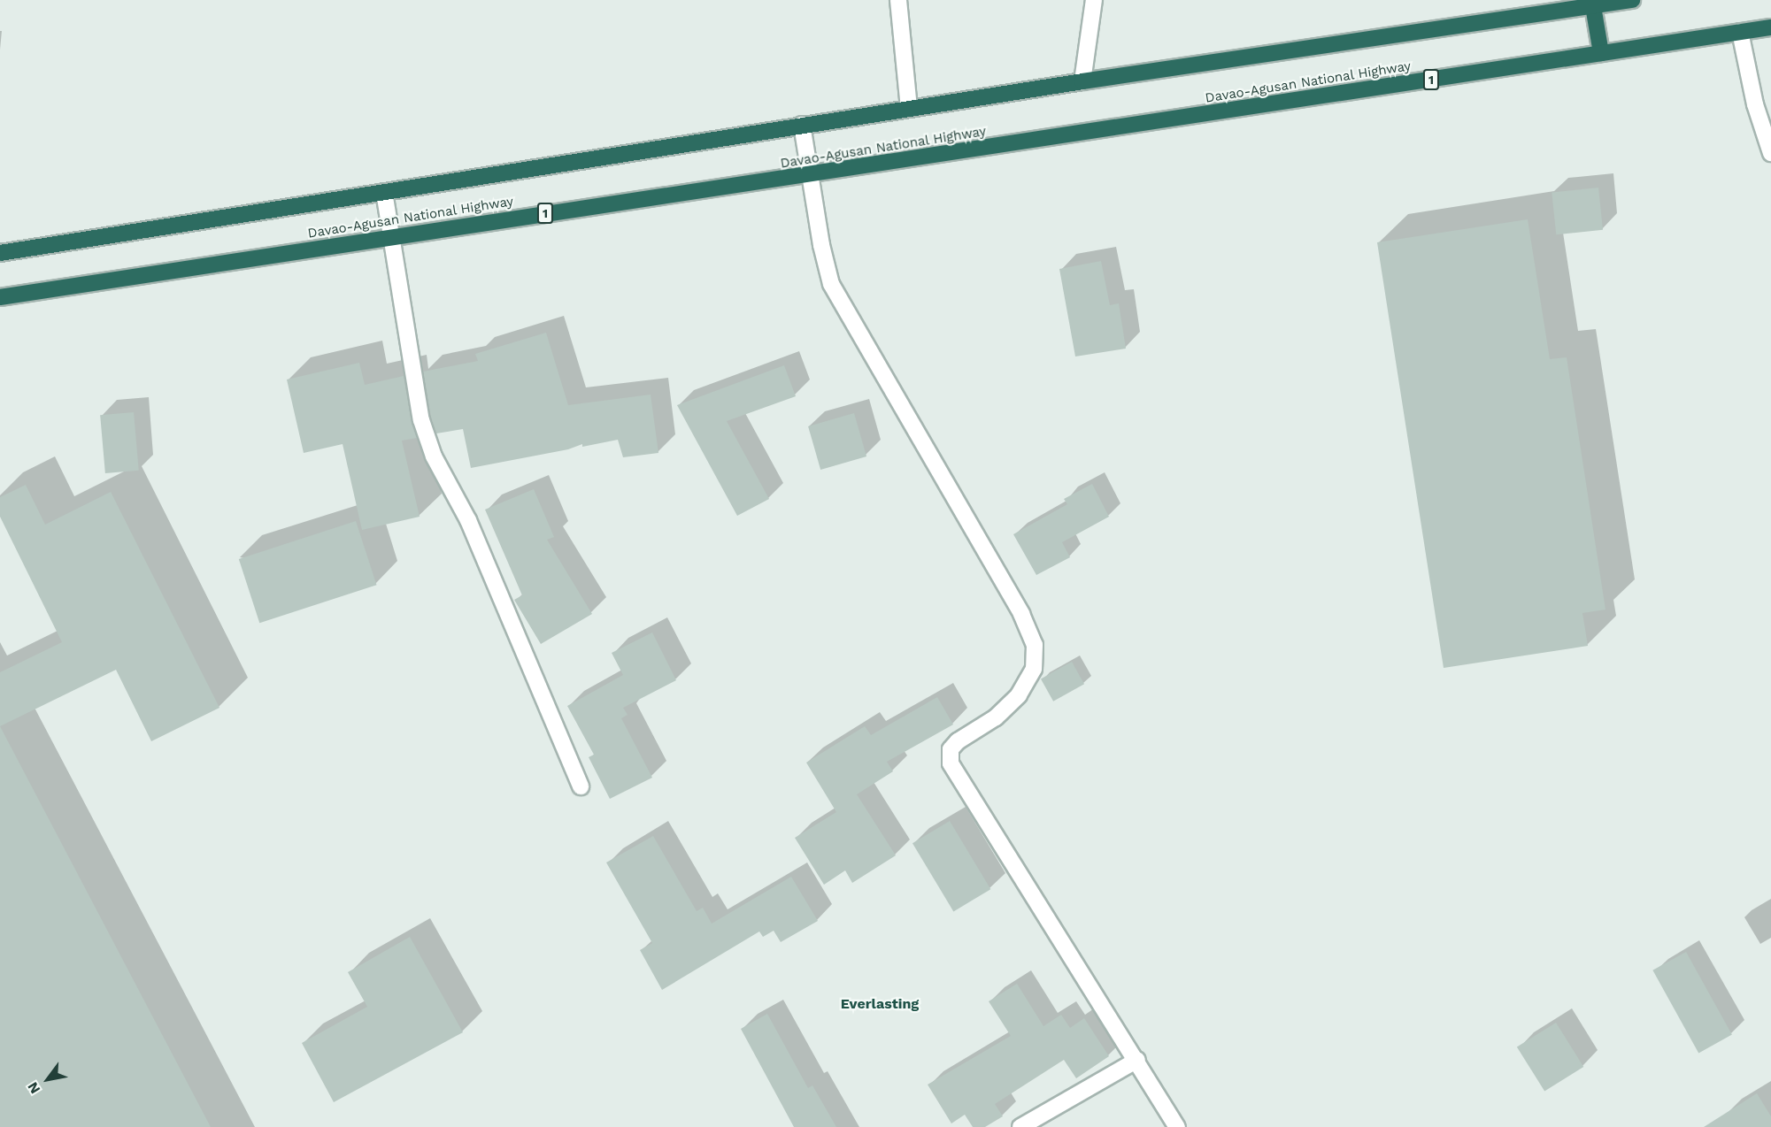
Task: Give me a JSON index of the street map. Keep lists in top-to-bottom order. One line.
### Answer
{"streets":{"highway":["1","Davao-Agusan National Highway"]},"districts":["Everlasting"],"north":"bottom left"}
